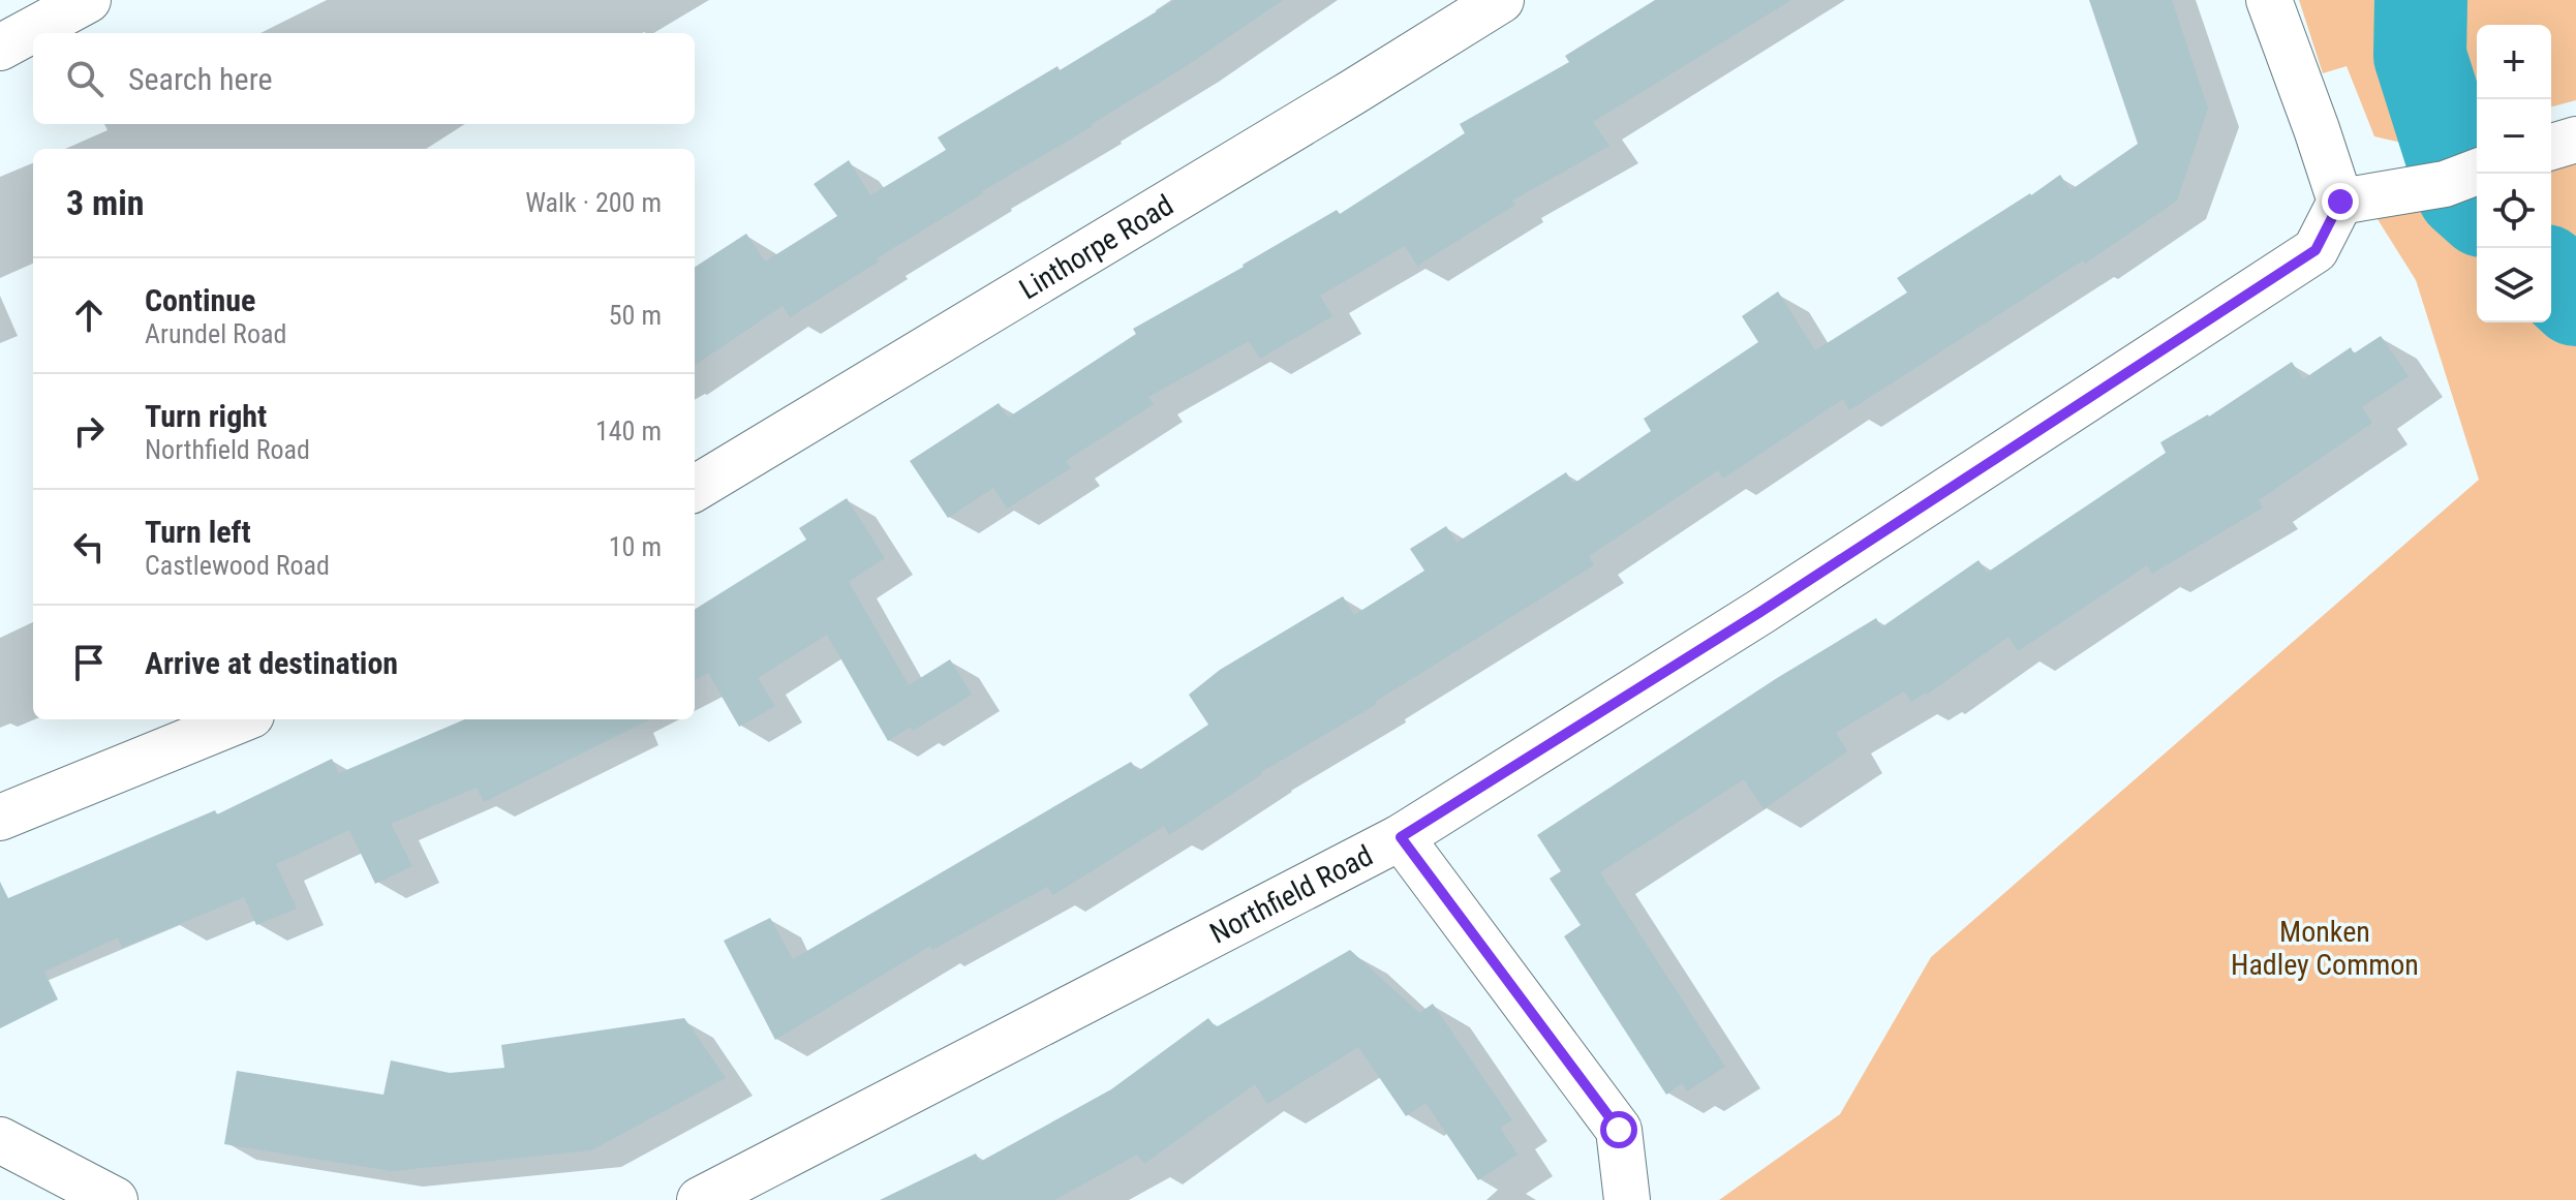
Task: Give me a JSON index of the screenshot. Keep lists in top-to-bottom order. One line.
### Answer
{"streets":{"street":["Linthorpe Road","Northfield Road"]},"parks":["Monken Hadley Common"],"page":{"map_buttons":["+","−"],"search":"Search here","heading":["3 min","Walk · 200 m"],"list":[["Continue","Arundel Road","50 m"],["Turn right","Northfield Road","140 m"],["Turn left","Castlewood Road","10 m"],"Arrive at destination"]}}
